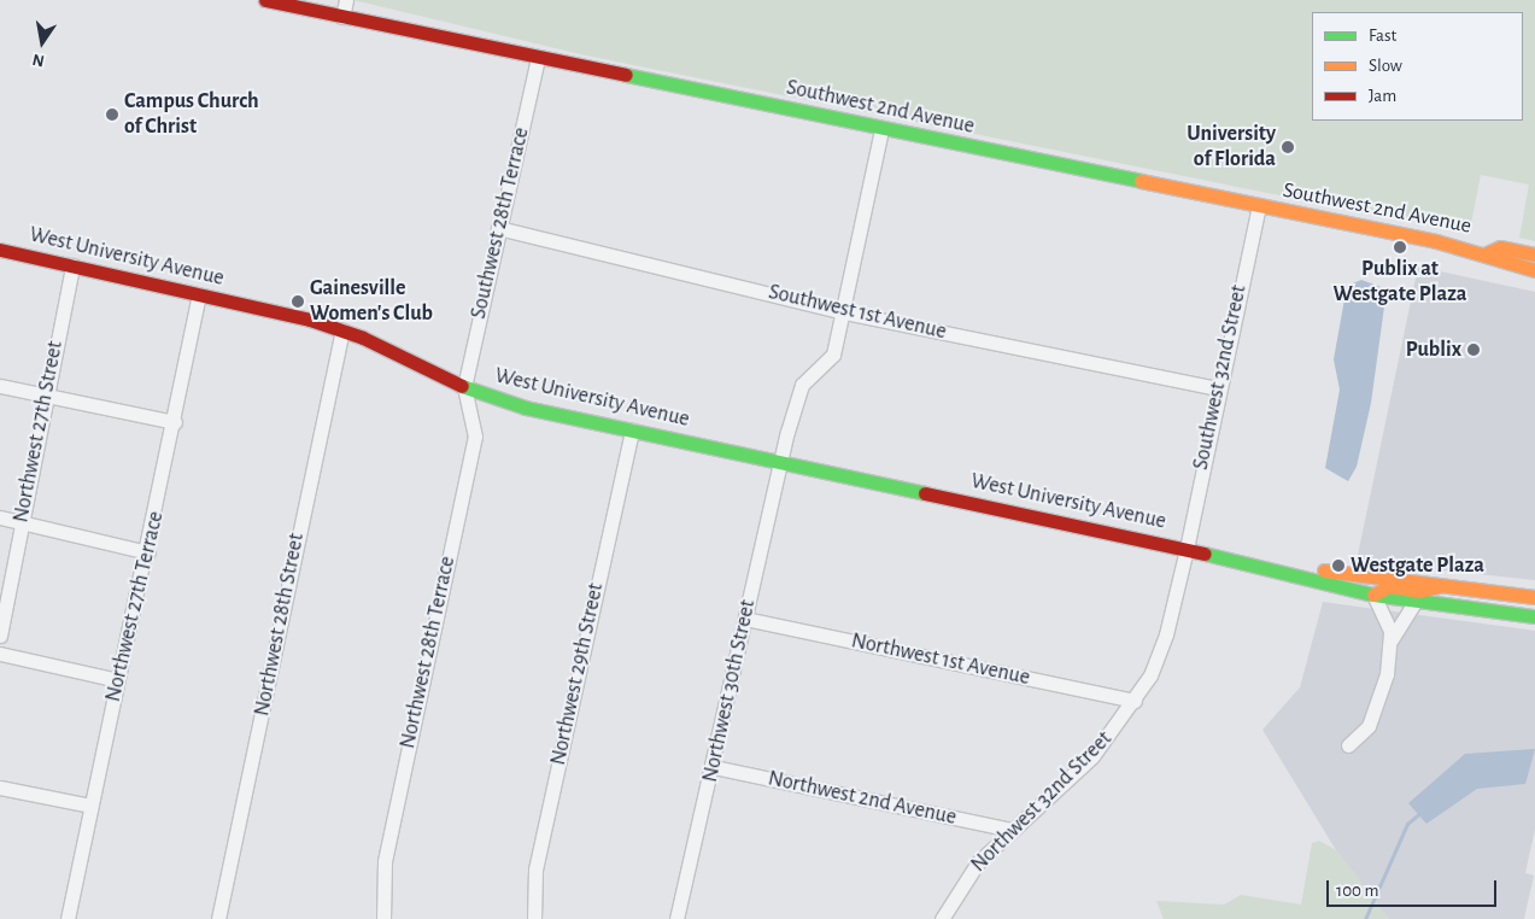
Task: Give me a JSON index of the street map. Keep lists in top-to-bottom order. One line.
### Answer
{"streets":{"main road":["Southwest 2nd Avenue","West University Avenue"],"street":["Southwest 28th Terrace","Southwest 1st Avenue","Southwest 32nd Street","Northwest 27th Street","Northwest 27th Terrace","Northwest 28th Street","Northwest 28th Terrace","Northwest 1st Avenue","Northwest 29th Street","Northwest 30th Street","Northwest 2nd Avenue","Northwest 32nd Street"]},"crossings":[["Southwest 2nd Avenue","Southwest 28th Terrace"],["Southwest 2nd Avenue","Southwest 32nd Street"],["Southwest 2nd Avenue","Northwest 30th Street"],["Southwest 28th Terrace","West University Avenue"],["Southwest 28th Terrace","Southwest 1st Avenue"],["Southwest 28th Terrace","Northwest 28th Terrace"],["West University Avenue","Southwest 32nd Street"],["West University Avenue","Northwest 27th Street"],["West University Avenue","Northwest 27th Terrace"],["West University Avenue","Northwest 28th Street"],["West University Avenue","Northwest 28th Terrace"],["West University Avenue","Northwest 29th Street"],["West University Avenue","Northwest 30th Street"],["West University Avenue","Northwest 32nd Street"],["Southwest 1st Avenue","Southwest 32nd Street"],["Southwest 1st Avenue","Northwest 30th Street"],["Southwest 32nd Street","Northwest 32nd Street"],["Northwest 1st Avenue","Northwest 30th Street"],["Northwest 1st Avenue","Northwest 32nd Street"],["Northwest 30th Street","Northwest 2nd Avenue"],["Northwest 2nd Avenue","Northwest 32nd Street"]],"places":["Campus Church of Christ","University of Florida","Publix at Westgate Plaza","Gainesville Women's Club","Publix","Westgate Plaza"],"legend":["Fast","Slow","Jam"],"scale_bar":"100 m","north":"bottom"}
